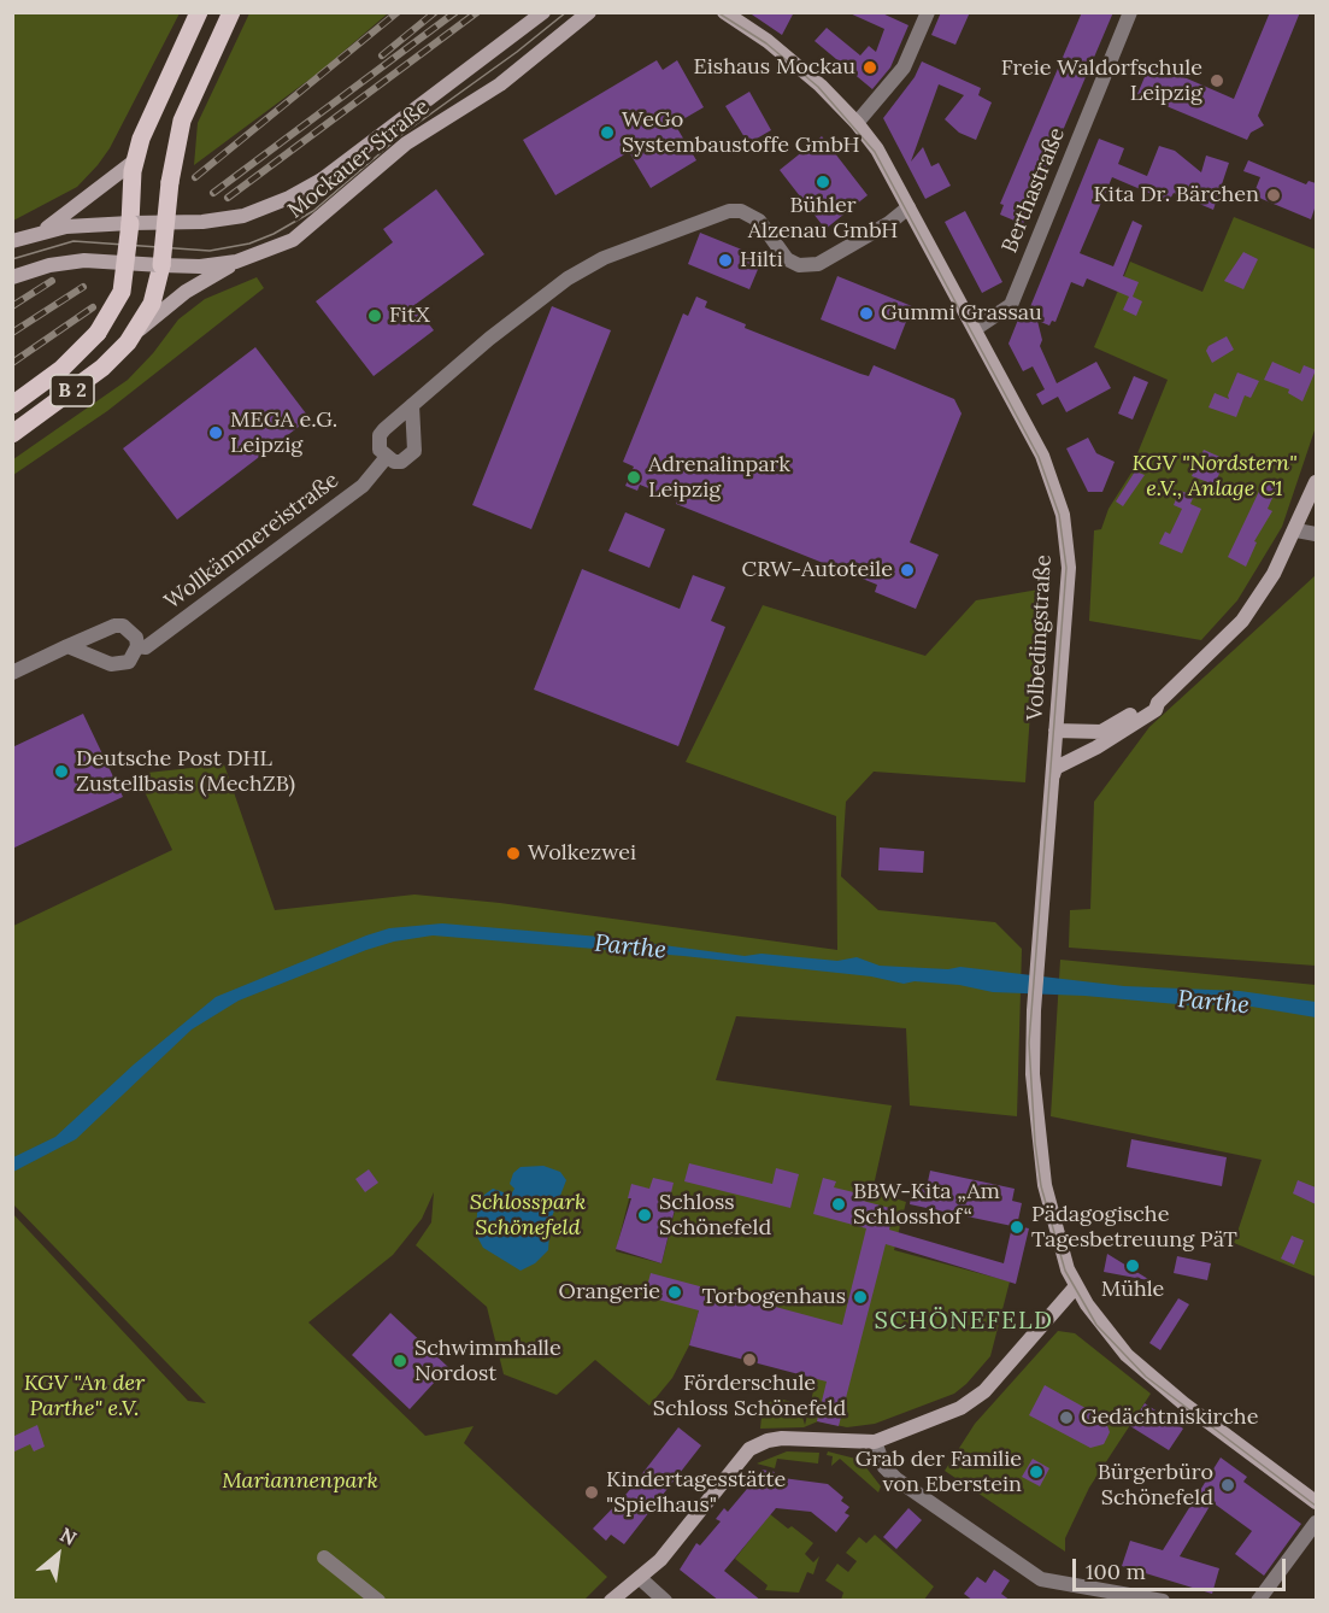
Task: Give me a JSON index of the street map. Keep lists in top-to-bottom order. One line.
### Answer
{"streets":{"main road":["Mockauer Straße","B 2","Volbedingstraße"],"street":["Berthastraße","Wollkämmereistraße"]},"crossings":[["Mockauer Straße","B 2"],["Berthastraße","Volbedingstraße"]],"districts":["SCHÖNEFELD"],"water":["Parthe"],"parks":["KGV \"Nordstern\" e.V., Anlage C1","Schlosspark Schönefeld","KGV \"An der Parthe\" e.V.","Mariannenpark"],"places":["Eishaus Mockau","Freie Waldorfschule Leipzig","WeGo Systembaustoffe GmbH","Bühler Alzenau GmbH","Kita Dr. Bärchen","Hilti","Gummi Grassau","FitX","MEGA e.G. Leipzig","Adrenalinpark Leipzig","CRW-Autoteile","Deutsche Post DHL Zustellbasis (MechZB)","Wolkezwei","BBW-Kita „Am Schlosshof“","Schloss Schönefeld","Pädagogische Tagesbetreuung PäT","Mühle","Orangerie","Torbogenhaus","Förderschule Schloss Schönefeld","Schwimmhalle Nordost","Gedächtniskirche","Grab der Familie von Eberstein","Bürgerbüro Schönefeld","Kindertagesstätte \"Spielhaus\""],"scale_bar":"100 m","north":"top right"}
